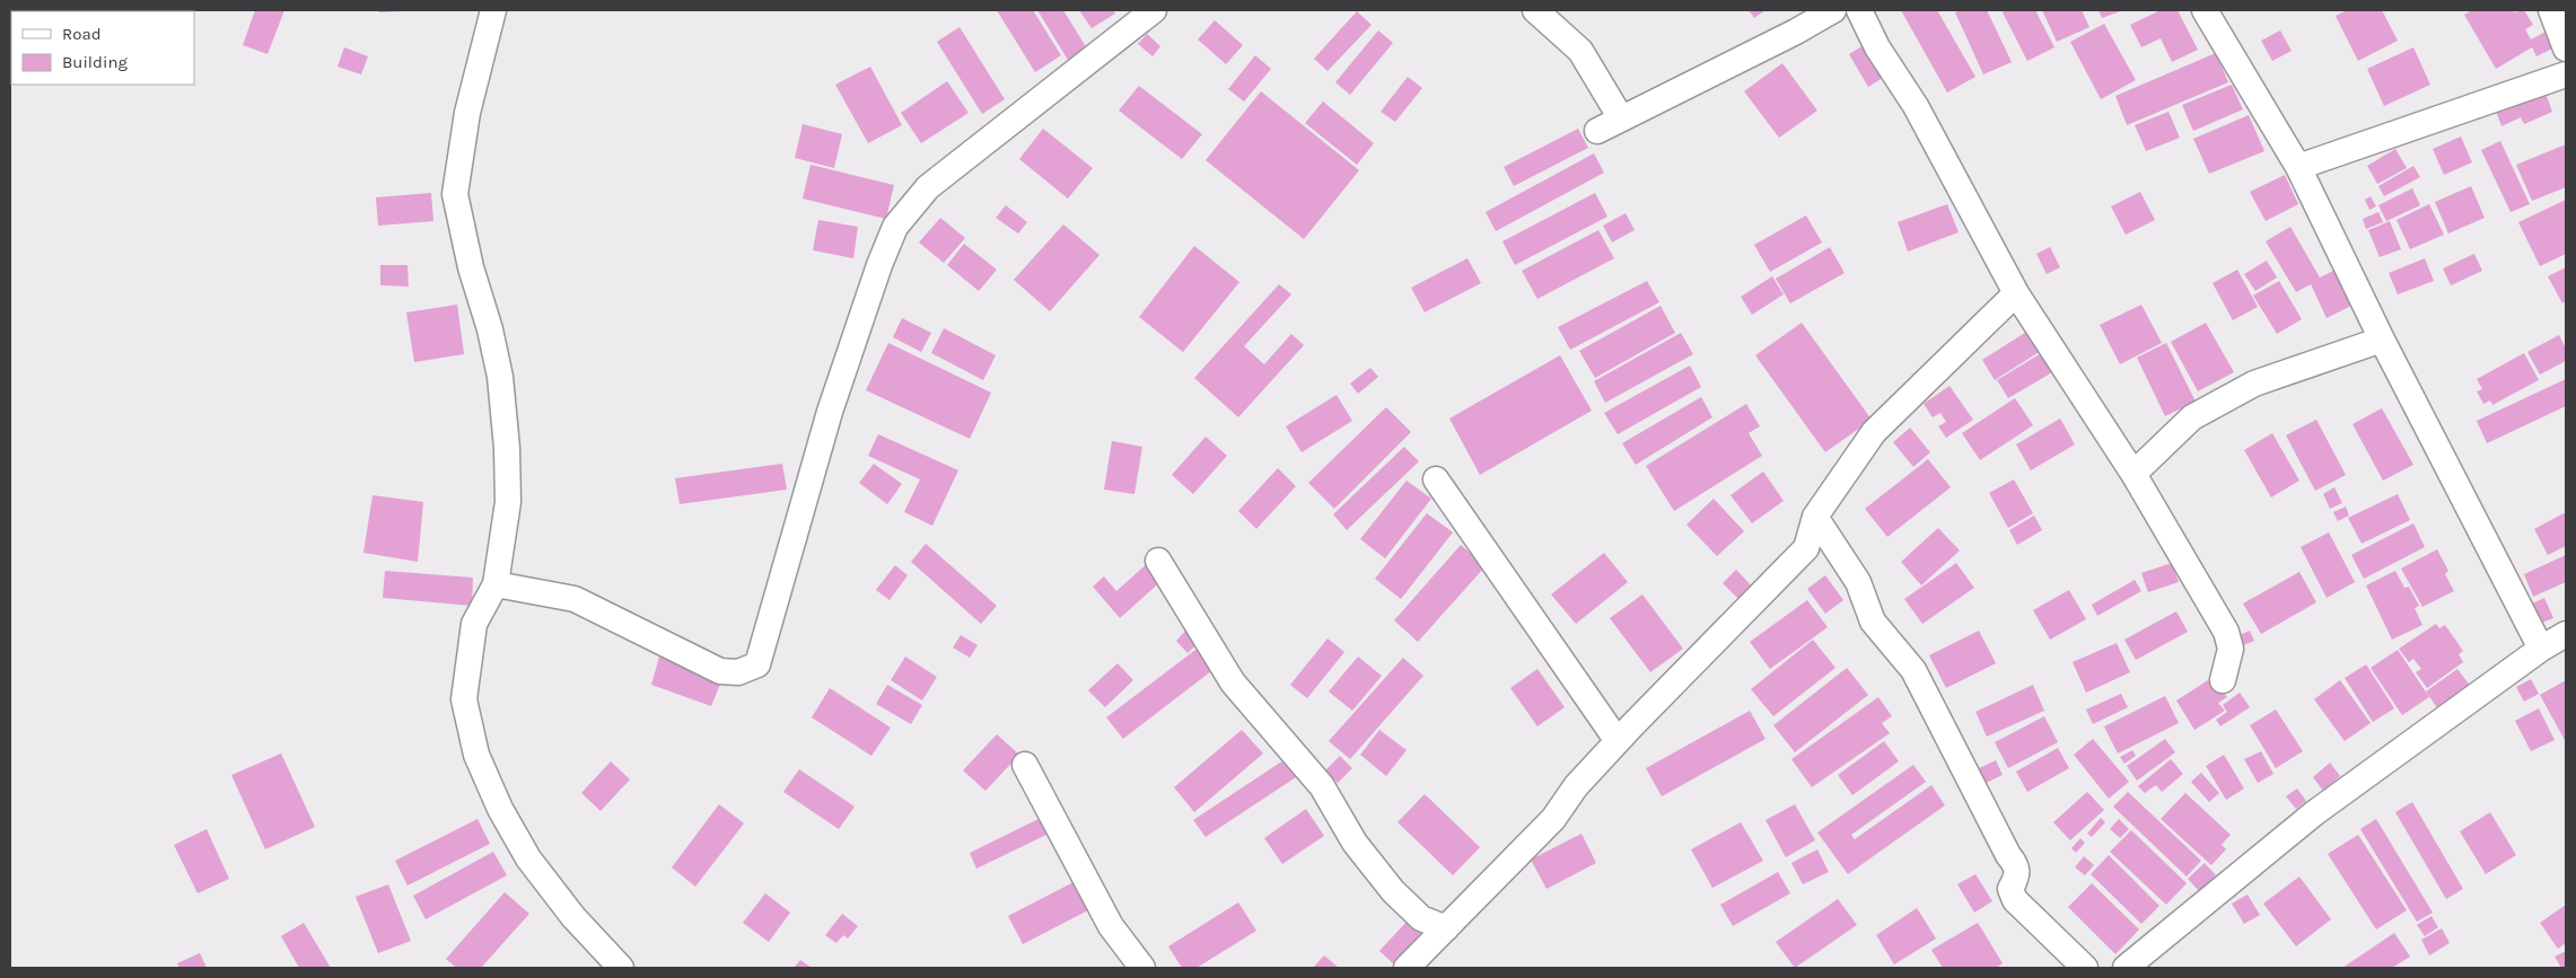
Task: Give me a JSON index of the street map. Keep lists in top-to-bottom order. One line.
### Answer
{"legend":["Road","Building"]}
